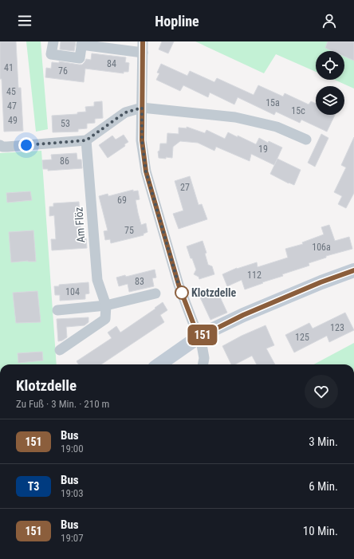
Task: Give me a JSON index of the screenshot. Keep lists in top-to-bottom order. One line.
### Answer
{"streets":{"street":["Am Flöz"]},"places":["Klotzdelle"],"lines":["bus line 151"],"house_numbers":["84","41","76","45","15a","47","15c","49","53","19","86","27","69","75","106a","112","83","104","123","125"],"page":{"header":"Hopline","on_map":"151","heading":["Klotzdelle","Zu Fuß · 3 Min. · 210 m"],"list":[{"mark":"151","name":"Bus","note":"19:00","value":"3 Min."},{"mark":"T3","name":"Bus","note":"19:03","value":"6 Min."},{"mark":"151","name":"Bus","note":"19:07","value":"10 Min."}]}}
